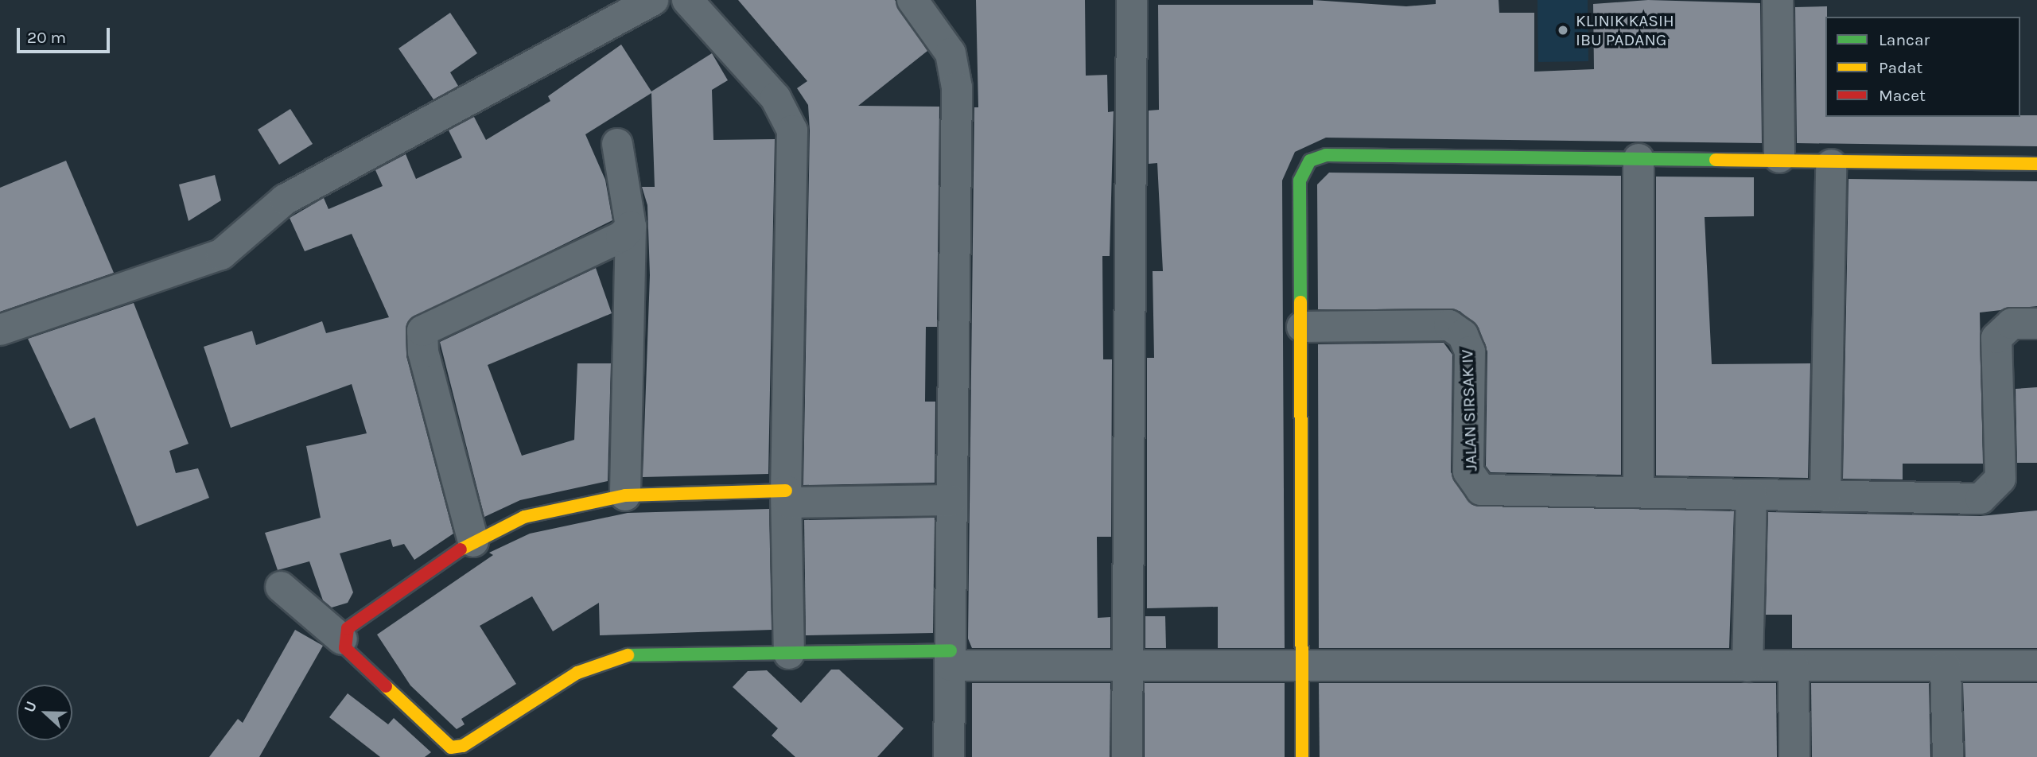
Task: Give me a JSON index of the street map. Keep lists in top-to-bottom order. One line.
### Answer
{"streets":{"street":["JALAN SIRSAK IV"]},"places":["KLINIK KASIH IBU PADANG"],"legend":["Lancar","Padat","Macet"],"scale_bar":"20 m","north":"left"}
